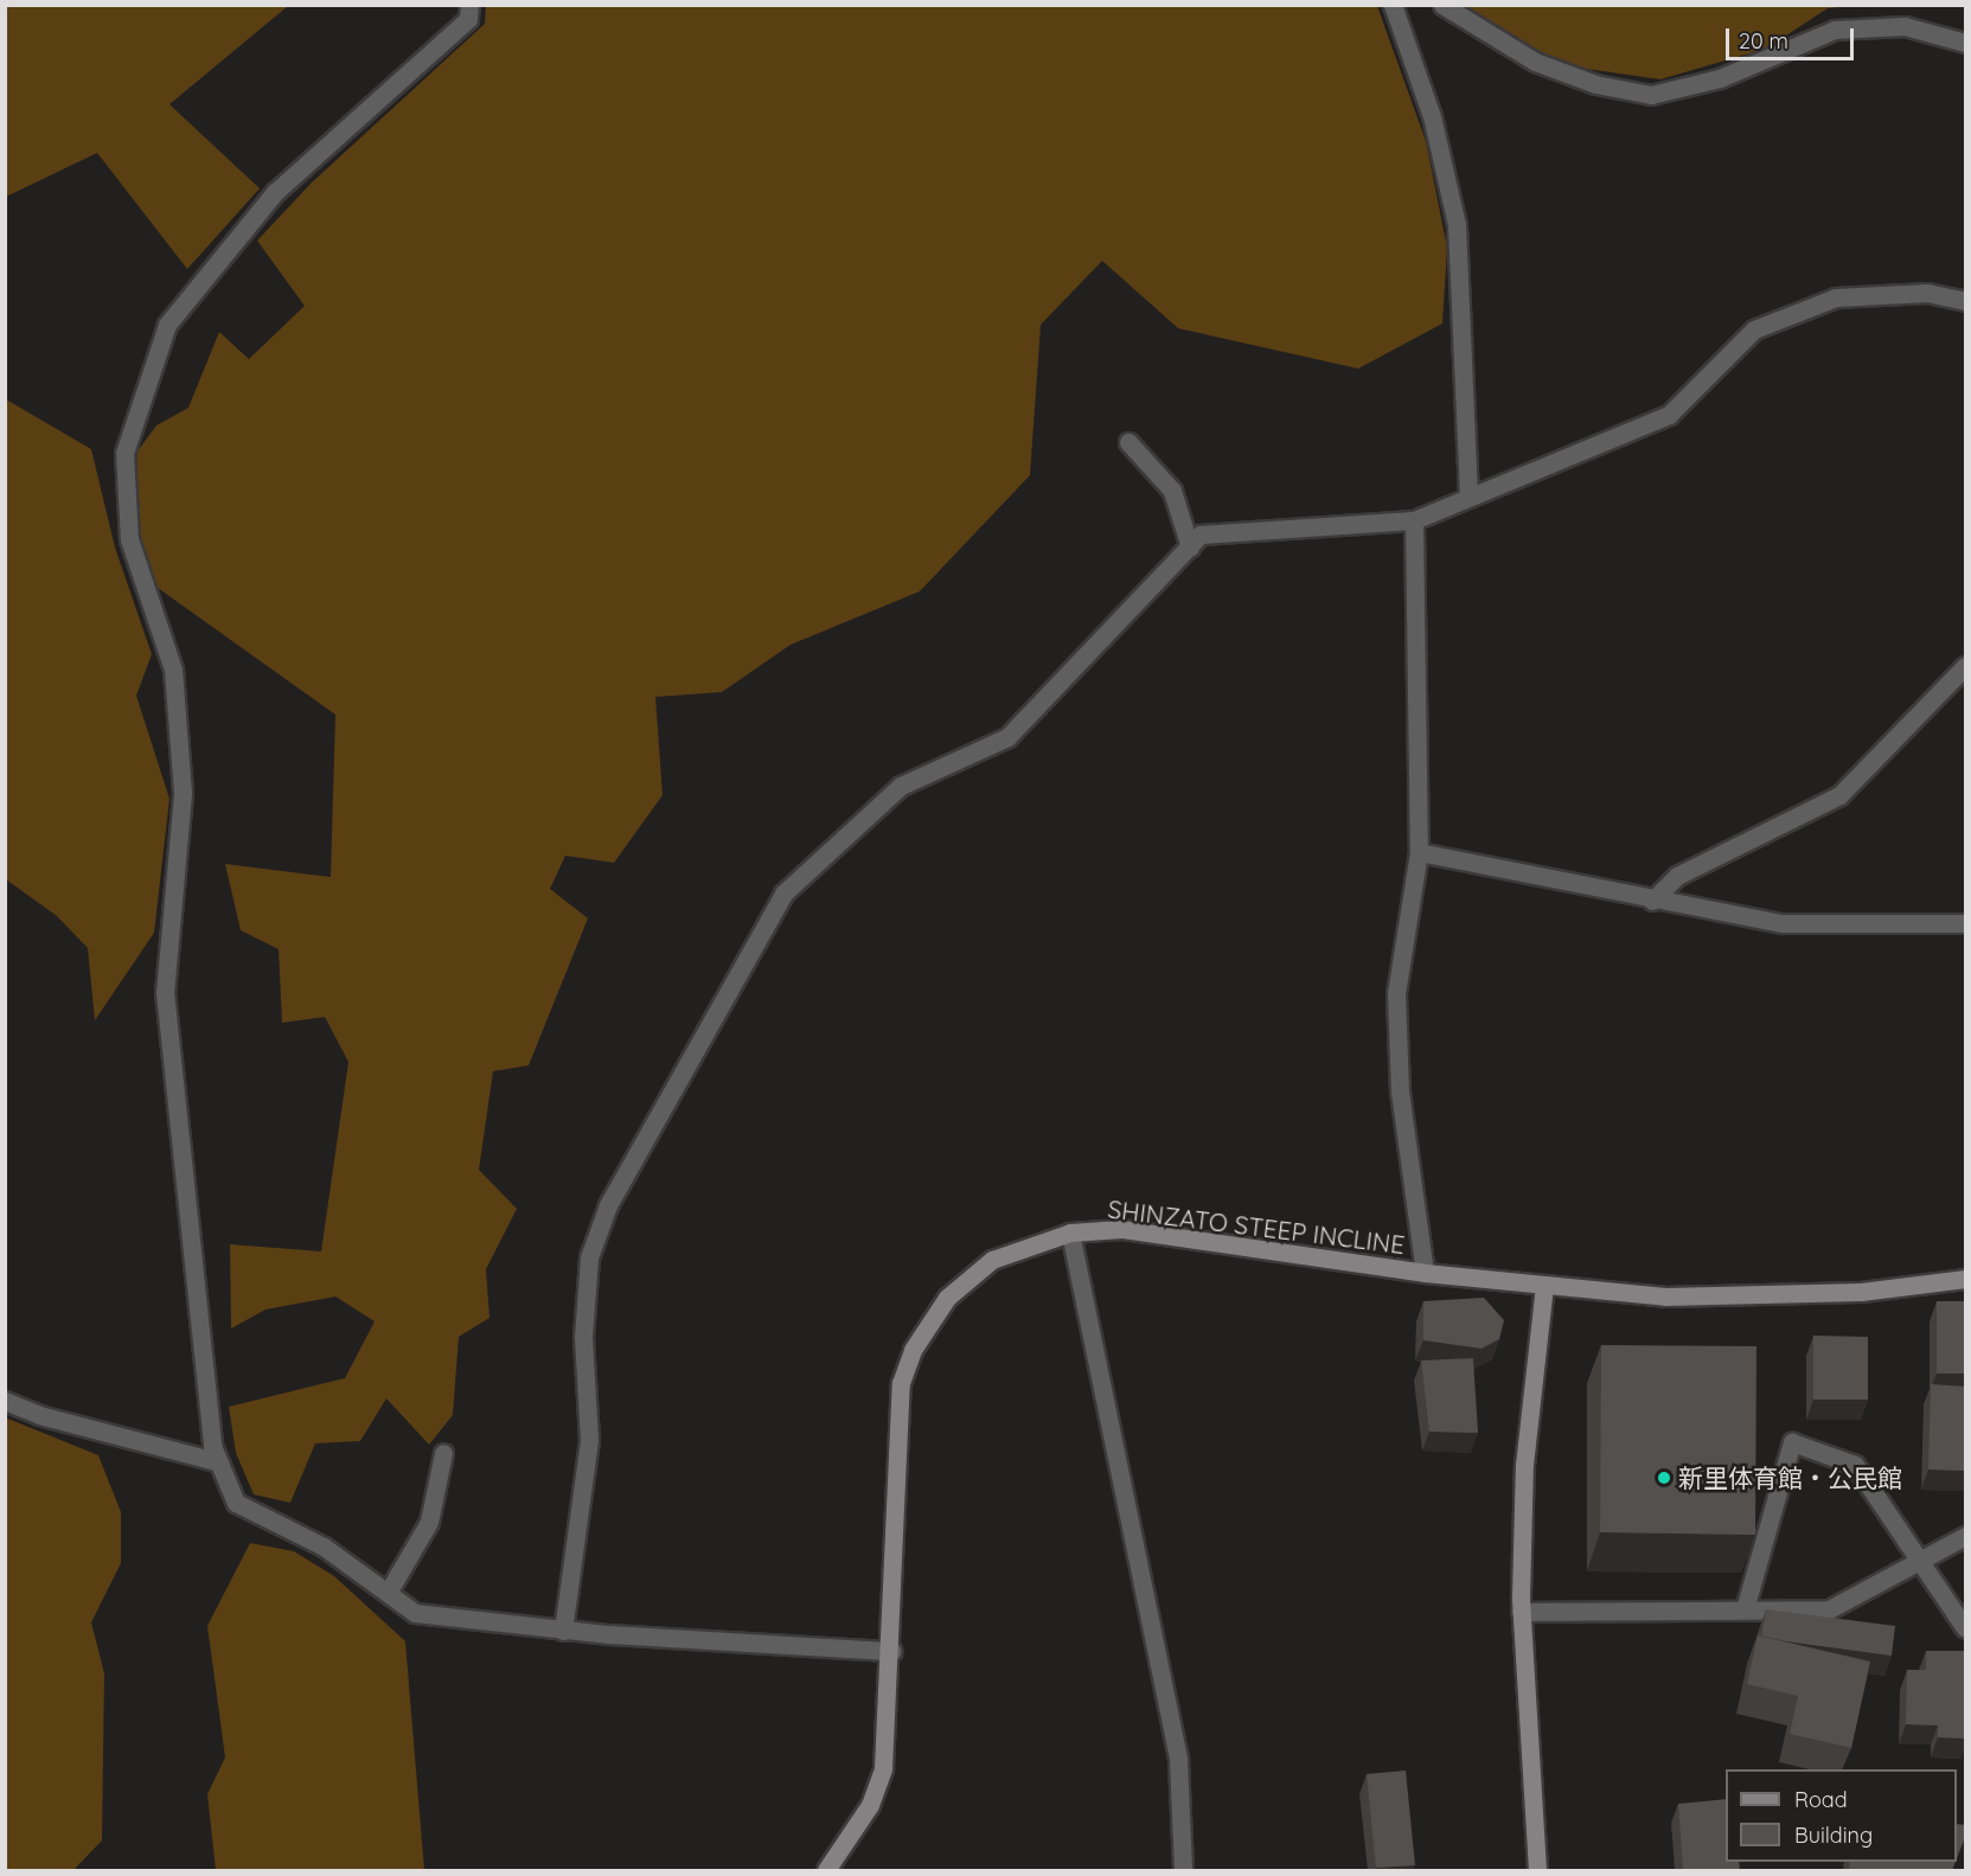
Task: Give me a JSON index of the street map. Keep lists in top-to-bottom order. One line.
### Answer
{"streets":{"main road":["SHINZATO STEEP INCLINE"]},"places":["新里体育館・公民館"],"legend":["Road","Building"],"scale_bar":"20 m"}
